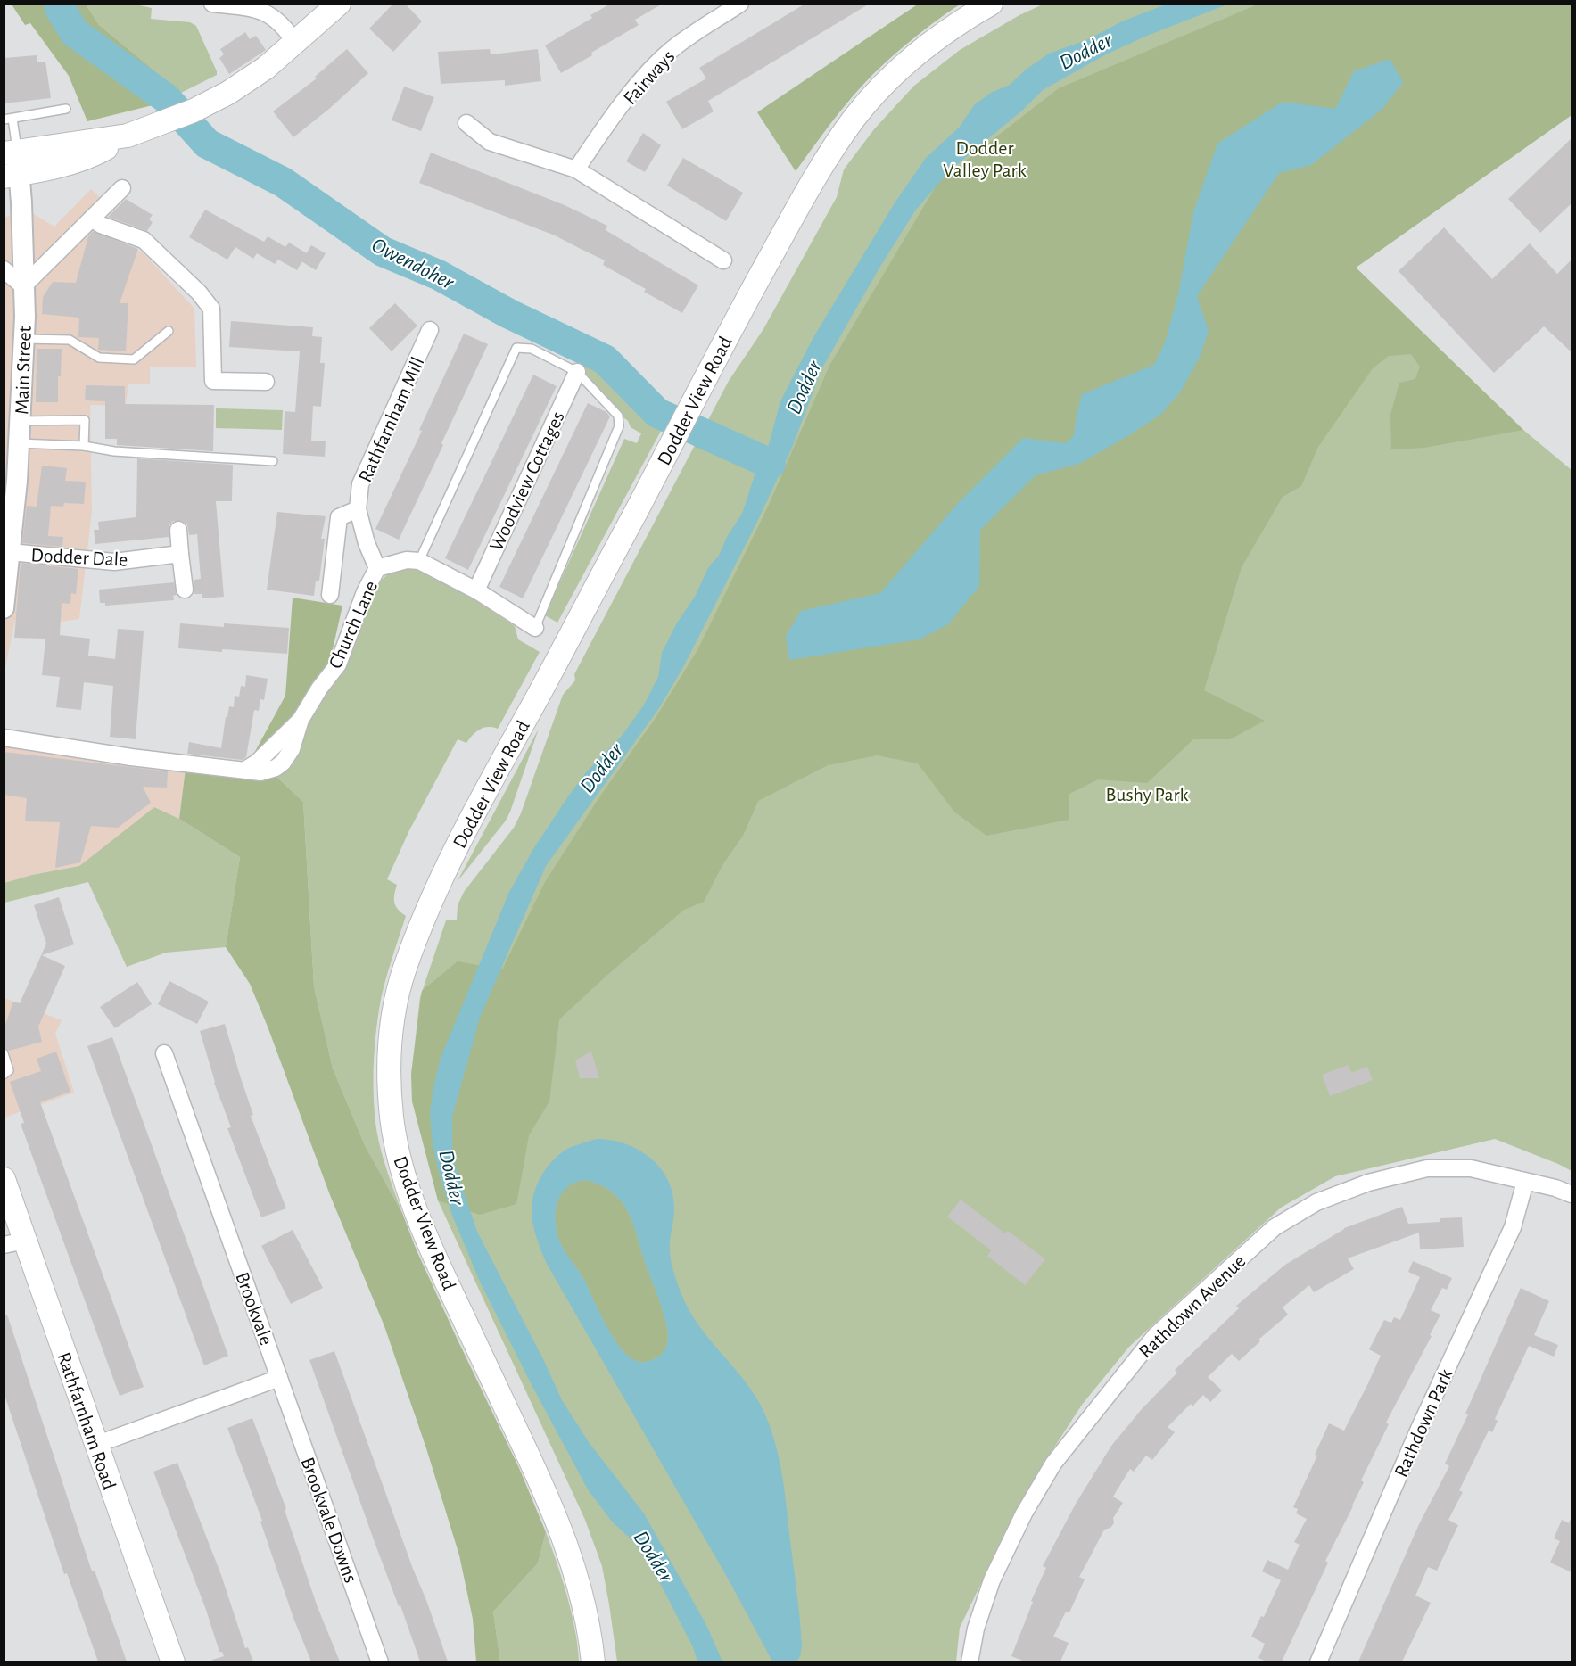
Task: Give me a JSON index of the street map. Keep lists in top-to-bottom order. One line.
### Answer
{"streets":{"main road":["Dodder View Road","Rathfarnham Road"],"street":["Fairways","Main Street","Rathfarnham Mill","Woodview Cottages","Dodder Dale","Church Lane","Rathdown Avenue","Brookvale","Rathdown Park","Brookvale Downs"]},"crossings":[["Main Street","Dodder Dale"],["Rathdown Avenue","Rathdown Park"],["Brookvale","Brookvale Downs"]],"water":["Dodder","Owendoher"],"parks":["Dodder Valley Park","Bushy Park"]}
